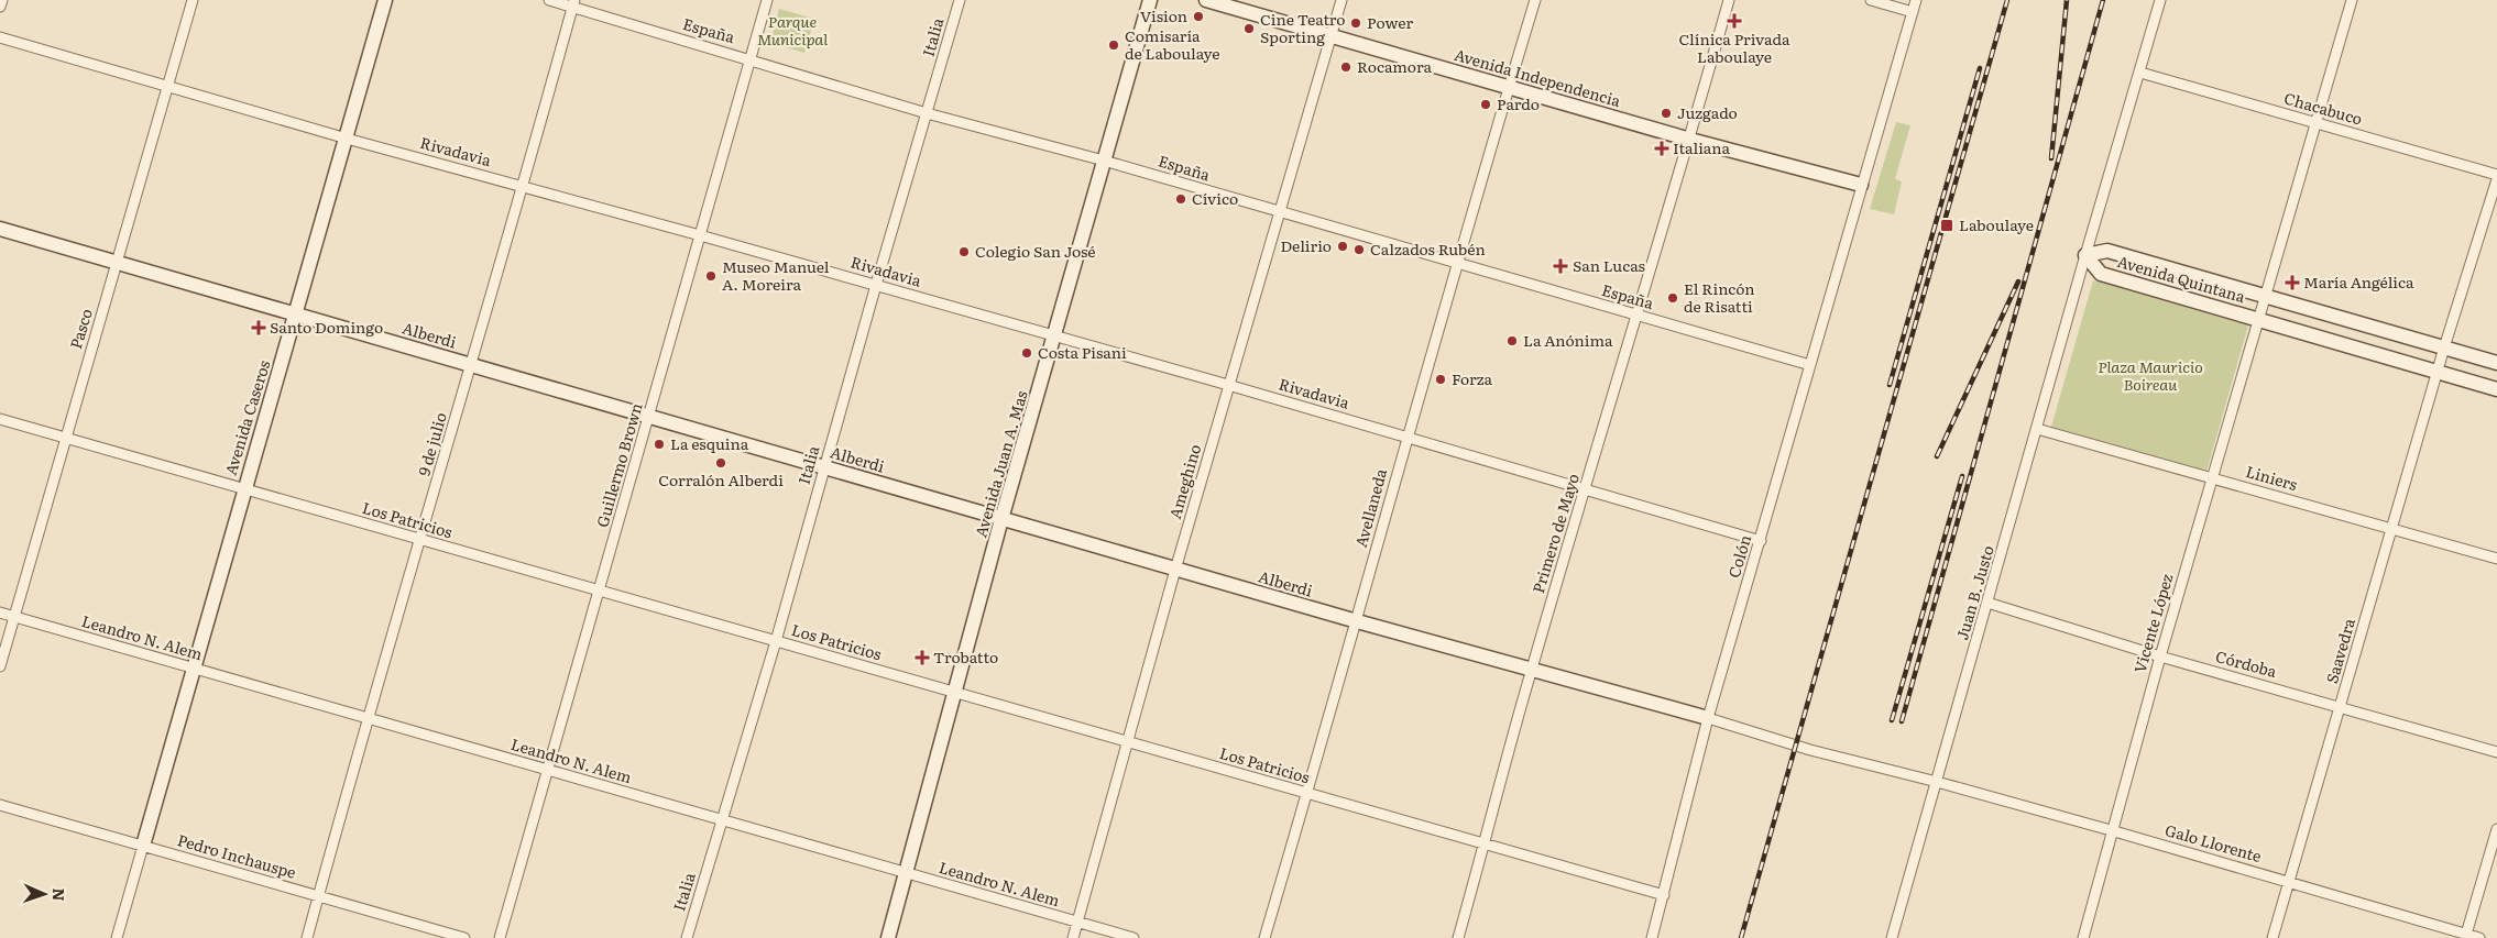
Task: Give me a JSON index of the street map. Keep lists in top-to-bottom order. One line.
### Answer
{"streets":{"main road":["Avenida Independencia","Avenida Quintana","Alberdi","Avenida Caseros","Avenida Juan A. Mas"],"street":["España","Italia","Chacabuco","Rivadavia","Pasco","9 de julio","Guillermo Brown","Liniers","Ameghino","Avellaneda","Los Patricios","Primero de Mayo","Colón","Juan B. Justo","Vicente López","Leandro N. Alem","Saavedra","Córdoba","Galo Llorente","Pedro Inchauspe"]},"crossings":[["España","Italia"],["España","9 de julio"],["España","Avenida Juan A. Mas"],["España","Guillermo Brown"],["España","Ameghino"],["España","Avellaneda"],["España","Primero de Mayo"],["España","Colón"],["Italia","Rivadavia"],["Italia","Alberdi"],["Italia","Los Patricios"],["Italia","Leandro N. Alem"],["Avenida Independencia","Ameghino"],["Avenida Independencia","Avellaneda"],["Avenida Independencia","Primero de Mayo"],["Avenida Independencia","Colón"],["Chacabuco","Juan B. Justo"],["Chacabuco","Vicente López"],["Rivadavia","Pasco"],["Rivadavia","Avenida Caseros"],["Rivadavia","9 de julio"],["Rivadavia","Avenida Juan A. Mas"],["Rivadavia","Guillermo Brown"],["Rivadavia","Ameghino"],["Rivadavia","Avellaneda"],["Rivadavia","Primero de Mayo"],["Rivadavia","Colón"],["Avenida Quintana","Juan B. Justo"],["Avenida Quintana","Vicente López"],["Avenida Quintana","Saavedra"],["Pasco","Alberdi"],["Pasco","Los Patricios"],["Pasco","Leandro N. Alem"],["Alberdi","Avenida Caseros"],["Alberdi","9 de julio"],["Alberdi","Avenida Juan A. Mas"],["Alberdi","Guillermo Brown"],["Alberdi","Ameghino"],["Alberdi","Avellaneda"],["Alberdi","Primero de Mayo"],["Alberdi","Colón"],["Alberdi","Galo Llorente"],["Avenida Caseros","Los Patricios"],["Avenida Caseros","Leandro N. Alem"],["Avenida Caseros","Pedro Inchauspe"],["9 de julio","Los Patricios"],["9 de julio","Leandro N. Alem"],["9 de julio","Pedro Inchauspe"],["Avenida Juan A. Mas","Los Patricios"],["Avenida Juan A. Mas","Leandro N. Alem"],["Guillermo Brown","Los Patricios"],["Guillermo Brown","Leandro N. Alem"],["Liniers","Juan B. Justo"],["Liniers","Vicente López"],["Liniers","Saavedra"],["Ameghino","Los Patricios"],["Ameghino","Leandro N. Alem"],["Avellaneda","Los Patricios"],["Los Patricios","Primero de Mayo"],["Los Patricios","Colón"],["Colón","Galo Llorente"],["Juan B. Justo","Córdoba"],["Juan B. Justo","Galo Llorente"],["Vicente López","Córdoba"],["Vicente López","Galo Llorente"],["Saavedra","Córdoba"],["Saavedra","Galo Llorente"]],"parks":["Parque Municipal","Plaza Mauricio Boireau"],"places":{"other":["Vision","Power","Cine Teatro Sporting","Comisaría de Laboulaye","Rocamora","Pardo","Juzgado","Cívico","Delirio","Calzados Rubén","Colegio San José","Museo Manuel A. Moreira","El Rincón de Risatti","La Anónima","Costa Pisani","Forza","La esquina","Corralón Alberdi"],"health":["Clínica Privada Laboulaye","Italiana","San Lucas","María Angélica","Santo Domingo","Trobatto"],"transit":["Laboulaye"]},"north":"right"}
